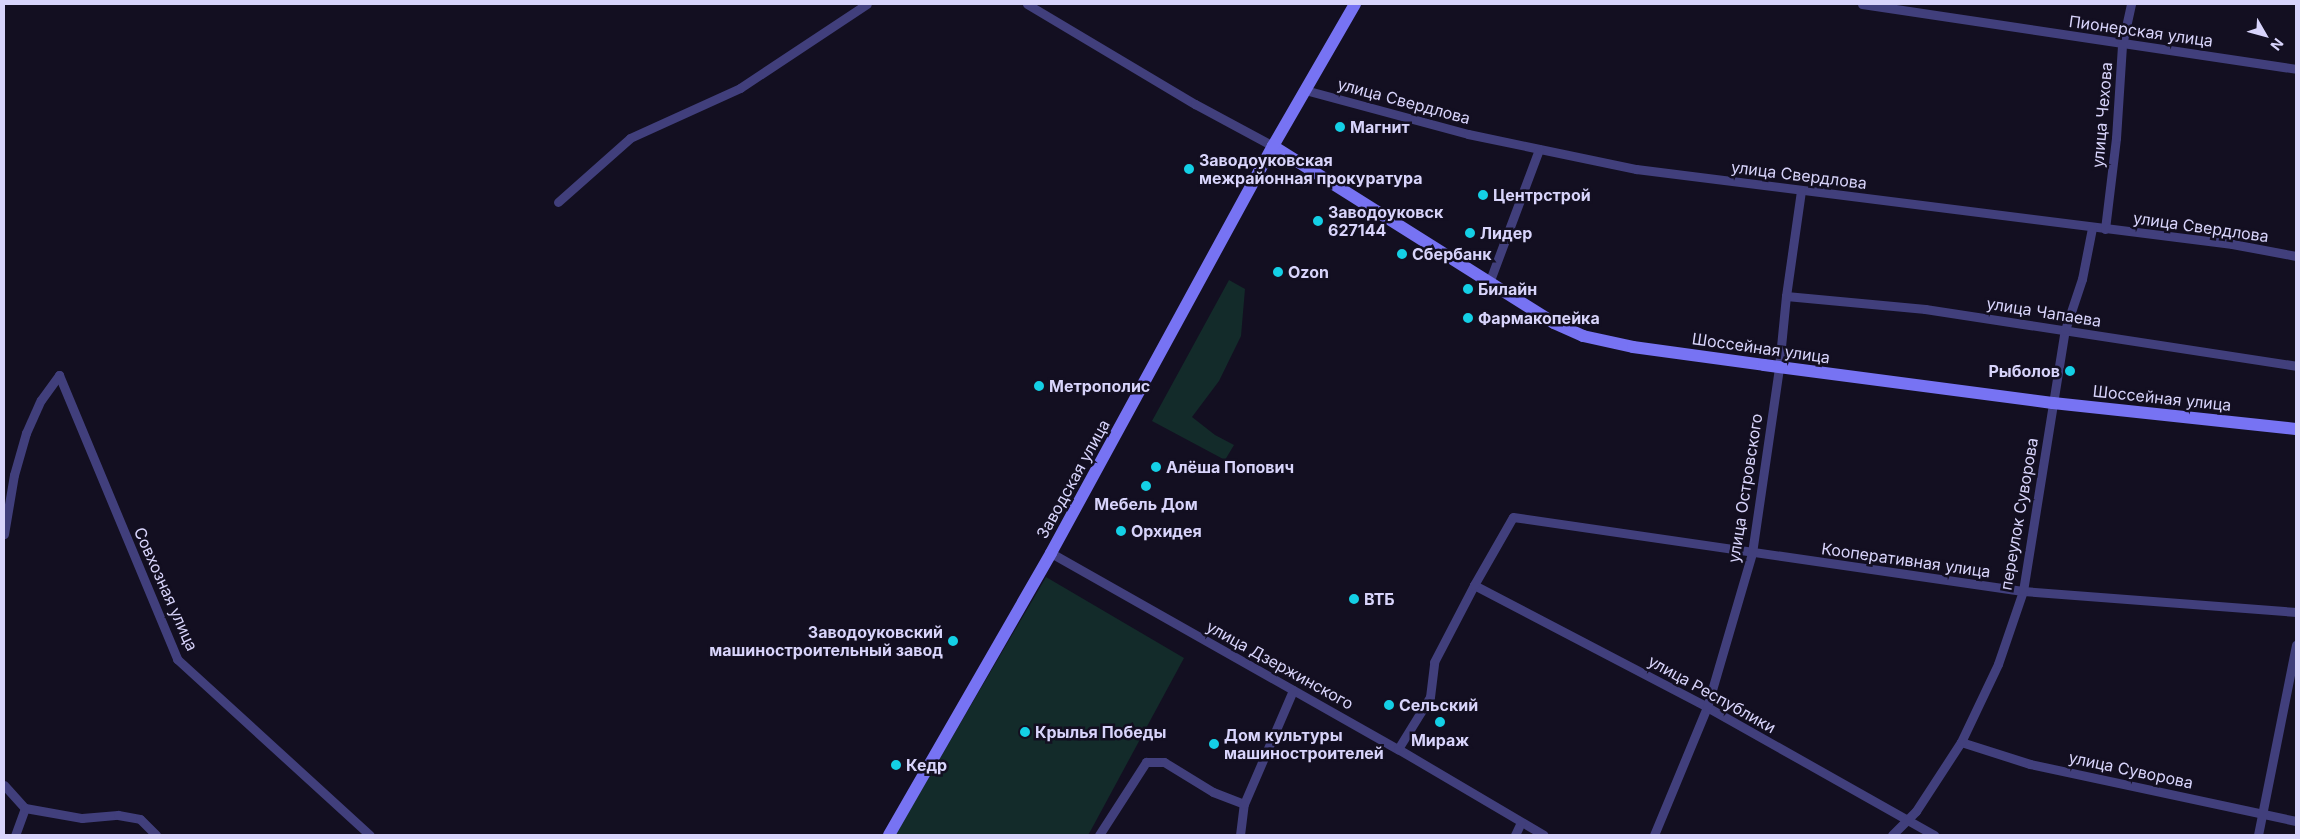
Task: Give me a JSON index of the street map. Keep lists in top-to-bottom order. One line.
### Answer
{"streets":{"main road":["Шоссейная улица","Заводская улица"],"street":["Пионерская улица","улица Свердлова","улица Чехова","улица Чапаева","улица Островского","переулок Суворова","Кооперативная улица","Совхозная улица","улица Дзержинского","улица Республики","улица Суворова"]},"crossings":[["Пионерская улица","улица Чехова"],["улица Свердлова","улица Чехова"],["улица Свердлова","Заводская улица"],["улица Свердлова","улица Островского"],["улица Свердлова","переулок Суворова"],["улица Чапаева","улица Островского"],["улица Чапаева","переулок Суворова"],["Шоссейная улица","Заводская улица"],["Шоссейная улица","улица Островского"],["Шоссейная улица","переулок Суворова"],["Заводская улица","улица Дзержинского"],["улица Островского","Кооперативная улица"],["улица Островского","улица Республики"],["переулок Суворова","Кооперативная улица"],["переулок Суворова","улица Республики"],["переулок Суворова","улица Суворова"],["Кооперативная улица","улица Республики"]],"places":["Магнит","Заводоуковская межрайонная прокуратура","Центрстрой","Заводоуковск 627144","Лидер","Сбербанк","Ozon","Билайн","Фармакопейка","Рыболов","Метрополис","Алёша Попович","Мебель Дом","Орхидея","ВТБ","Заводоуковский машиностроительный завод","Сельский","Мираж","Крылья Победы","Дом культуры машиностроителей","Кедр"],"north":"bottom right"}
